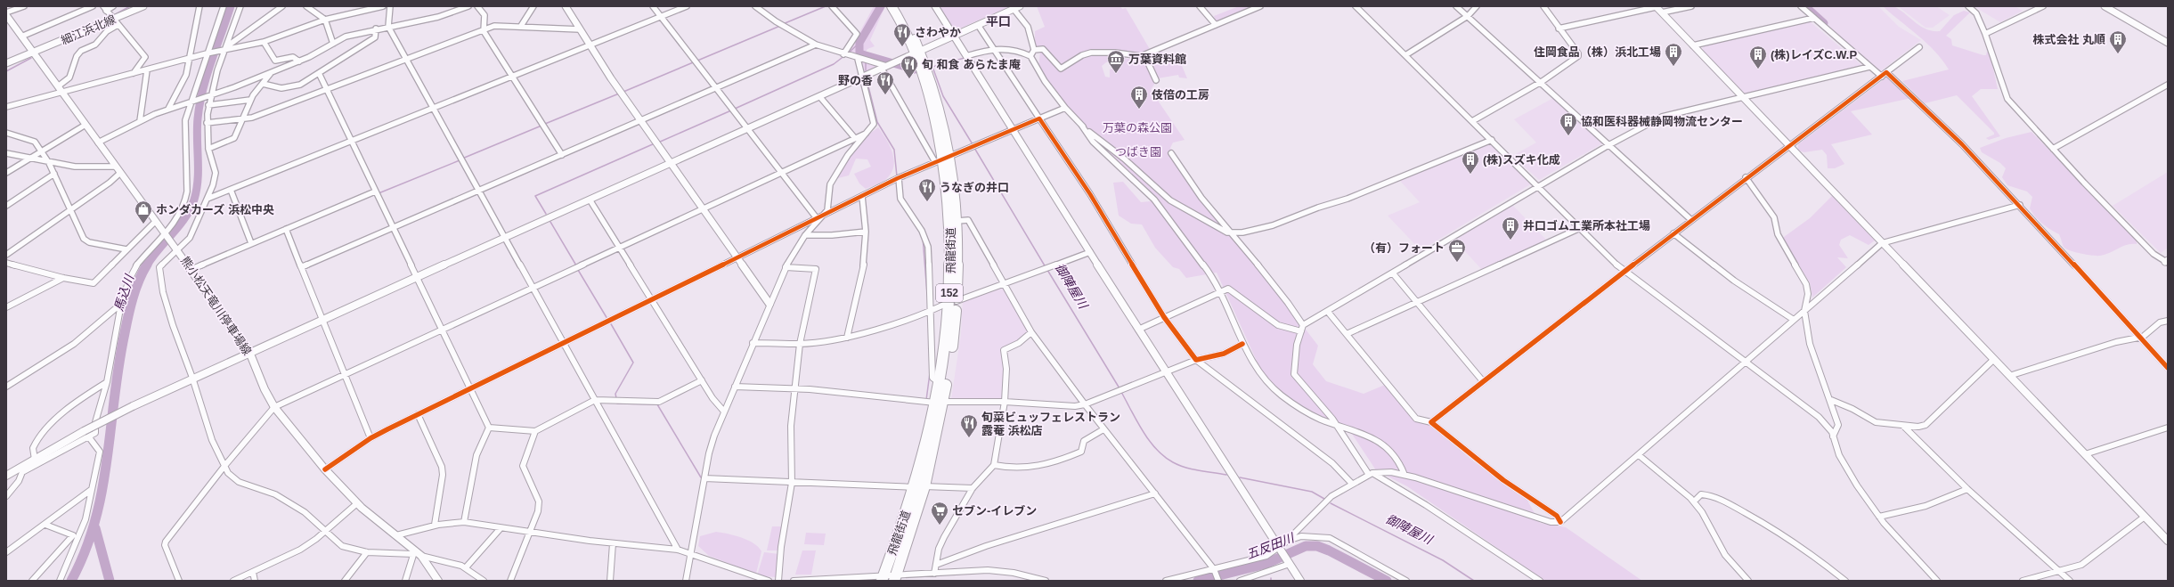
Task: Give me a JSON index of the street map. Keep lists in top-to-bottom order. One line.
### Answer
{"streets":{"highway":["飛龍街道","152"],"street":["細江浜北線","熊小松天竜川停車場線"]},"crossings":[["細江浜北線","熊小松天竜川停車場線"]],"districts":["平口"],"water":["御陣屋川","馬込川","五反田川"],"parks":["万葉の森公園","つばき園"],"places":{"restaurant":["さわやか","旬 和食 あらたま庵","野の香","うなぎの井口","旬菜ビュッフェレストラン 露菴 浜松店"],"building":["株式会社 丸順","住岡食品（株）浜北工場","(株)レイズC.W.P","伎倍の工房","協和医科器械静岡物流センター","(株)スズキ化成","井口ゴム工業所本社工場"],"museum":["万葉資料館"],"shop":["ホンダカーズ 浜松中央"],"office":["（有）フォート"],"supermarket":["セブン-イレブン"]}}
